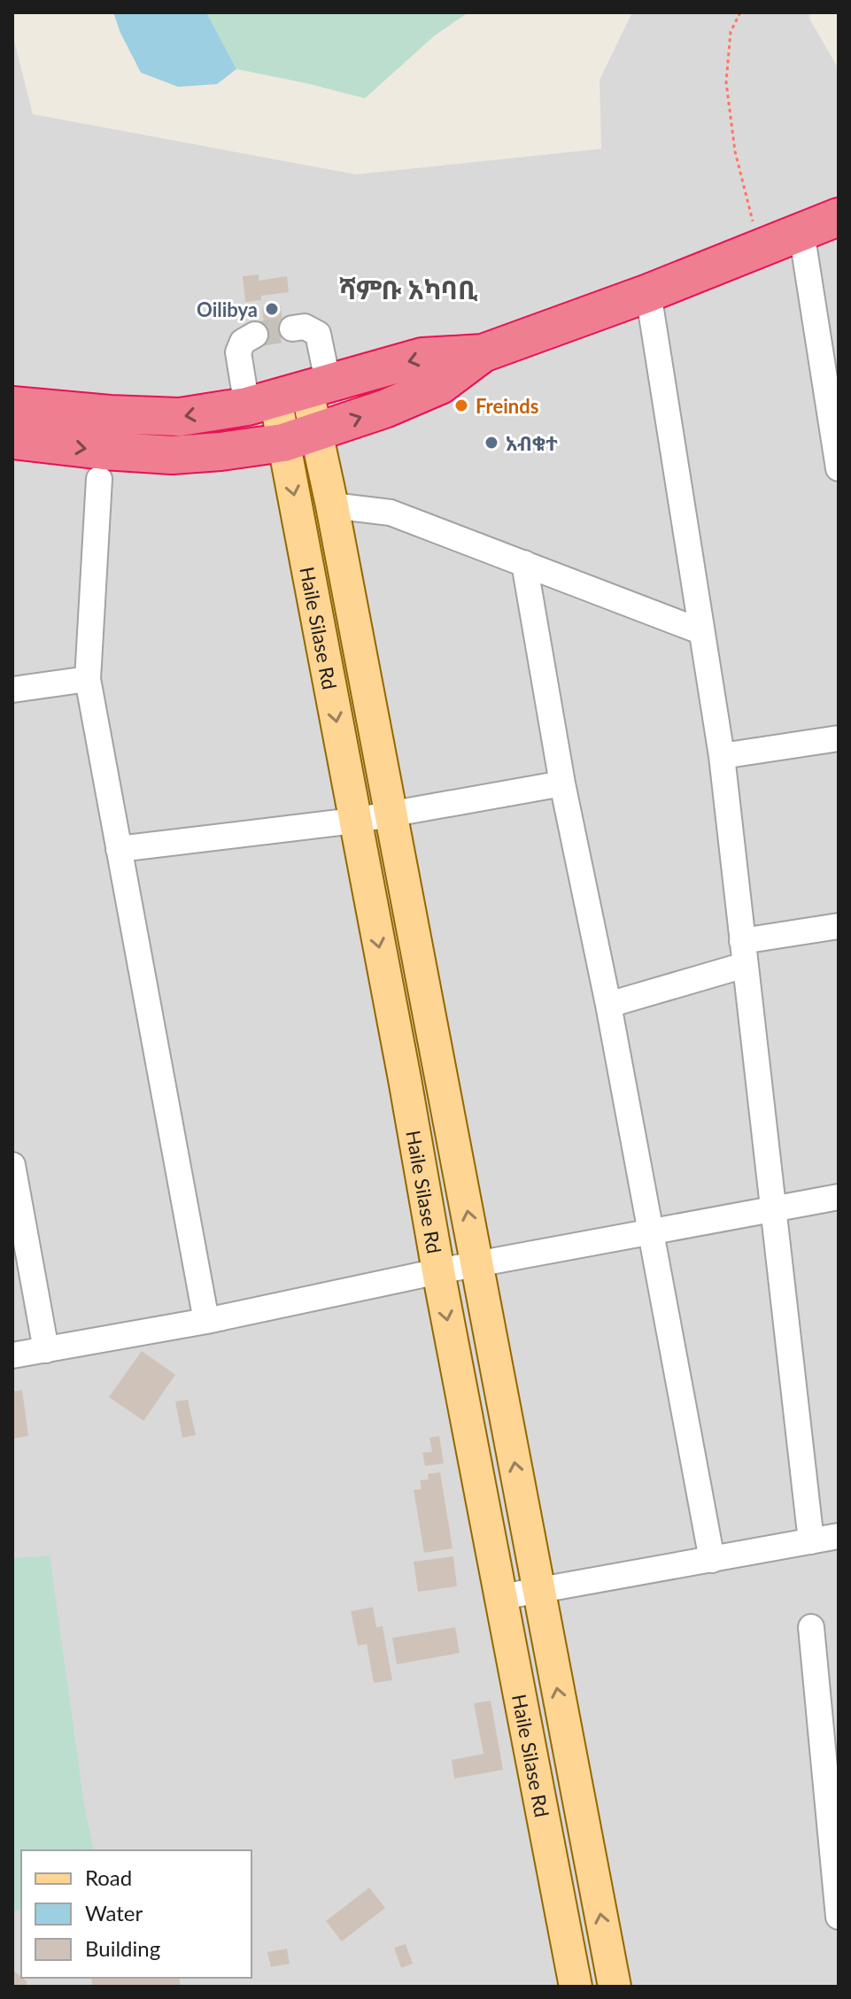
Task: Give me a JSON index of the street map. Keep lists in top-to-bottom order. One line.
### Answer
{"streets":{"main road":["Haile Silase Rd"]},"districts":["ሻምቡ አካባቢ"],"places":["Oilibya","Freinds","አብቁተ"],"legend":["Road","Water","Building"]}
